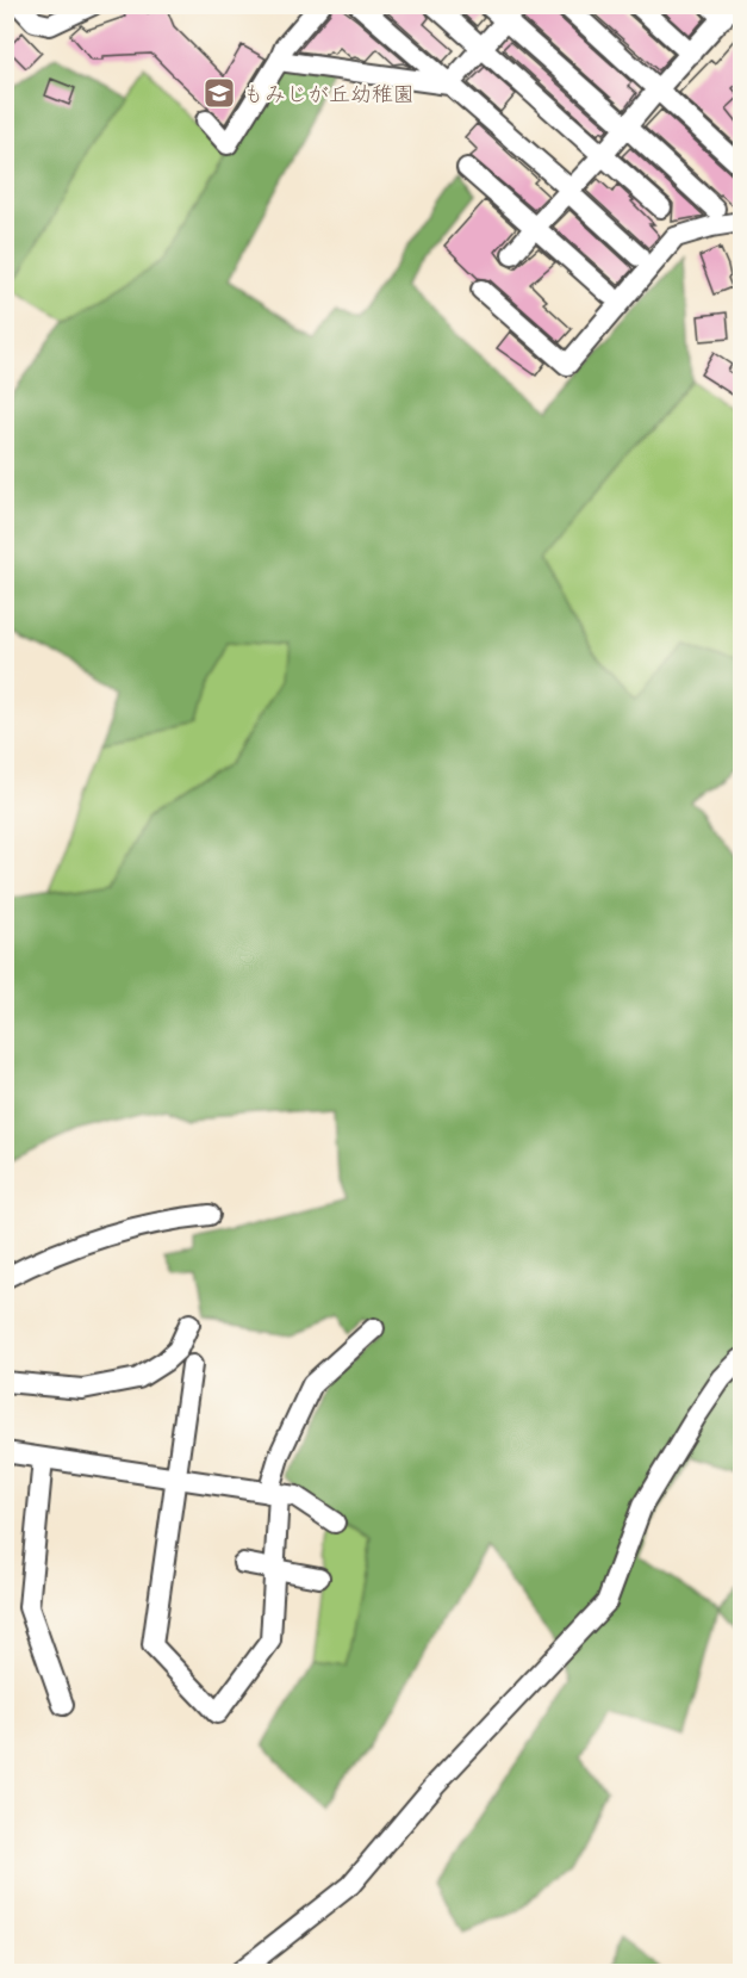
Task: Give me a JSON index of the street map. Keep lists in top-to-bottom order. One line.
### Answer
{"places":{"school or university":["もみじが丘幼稚園"]}}
